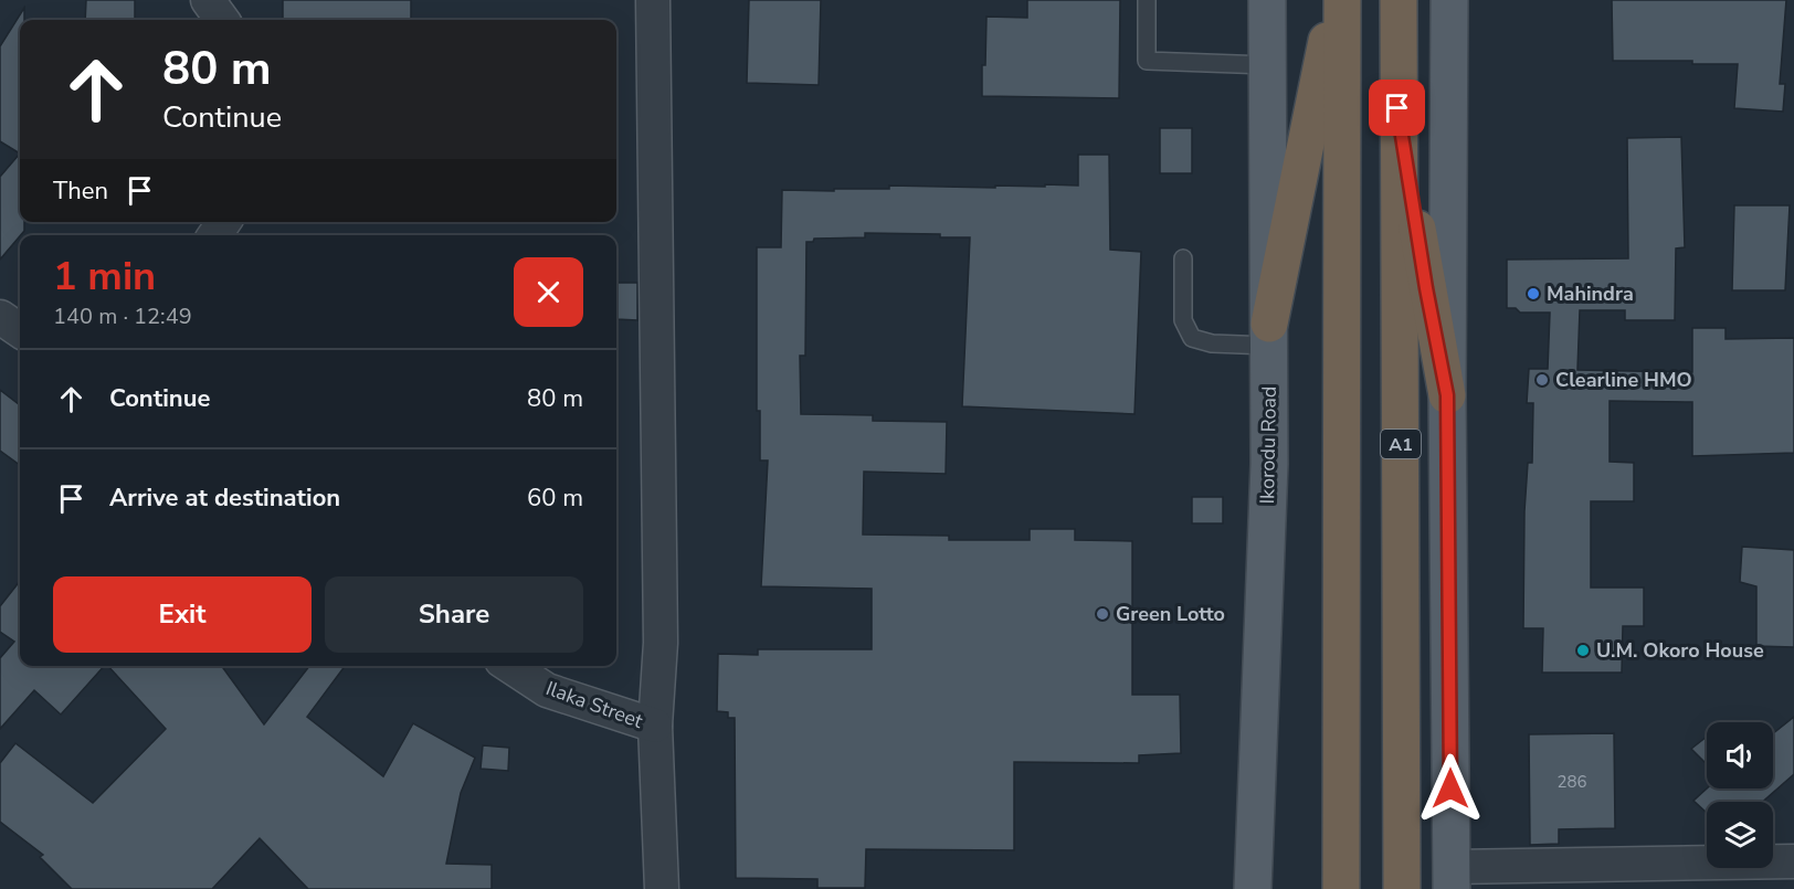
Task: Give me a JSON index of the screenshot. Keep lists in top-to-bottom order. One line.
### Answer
{"streets":{"highway":["A1"],"main road":["Ikorodu Road"],"street":["Ilaka Street"]},"places":["Mahindra","Clearline HMO","Green Lotto","U.M. Okoro House"],"house_numbers":["286"],"page":{"turn":["80 m","Continue"],"then":"Then","heading":["1 min","140 m · 12:49"],"list":[{"name":"Continue","value":"80 m"},{"name":"Arrive at destination","value":"60 m"}],"buttons":["Exit","Share"]}}
